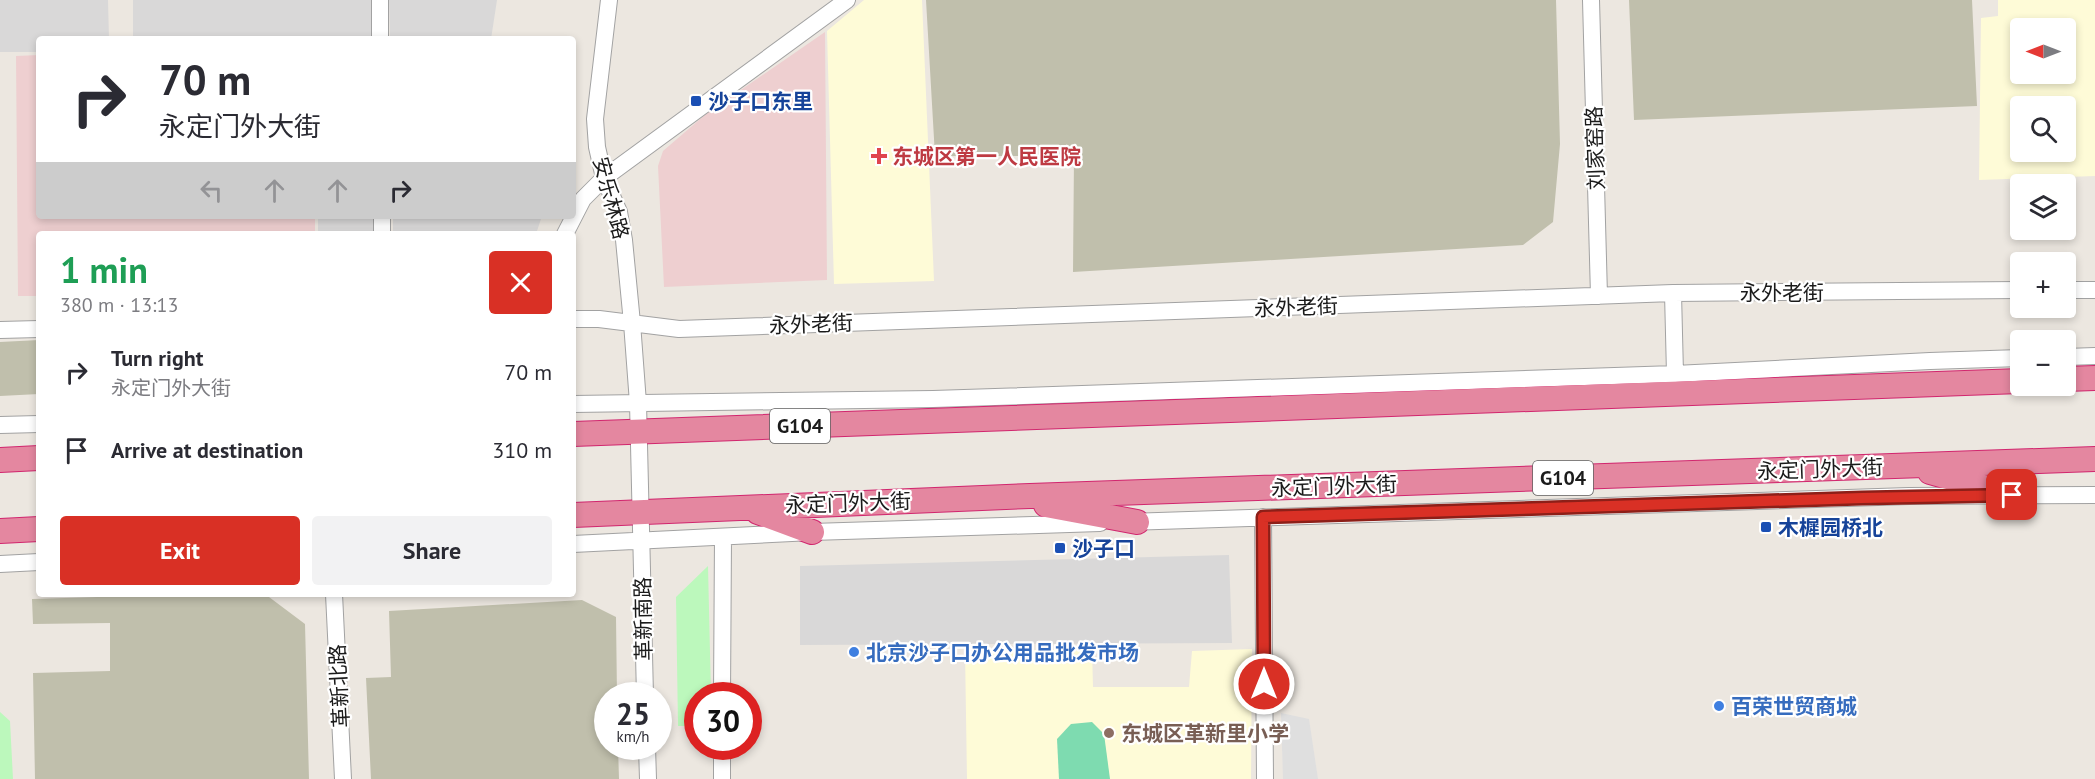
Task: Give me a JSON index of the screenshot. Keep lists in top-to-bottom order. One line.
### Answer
{"streets":{"highway":["G104","永定门外大街"],"street":["刘家窑路","安乐林路","永外老街","革新南路","革新北路"]},"crossings":[["刘家窑路","永外老街"],["安乐林路","永外老街"],["安乐林路","G104"],["安乐林路","永定门外大街"],["安乐林路","革新南路"],["永定门外大街","革新南路"]],"places":{"transit":["沙子口东里","木樨园桥北","沙子口"],"health":["东城区第一人民医院"],"other":["北京沙子口办公用品批发市场","百荣世贸商城","东城区革新里小学"]},"north":"left","page":{"map_buttons":["+","−"],"turn":["70 m","永定门外大街"],"heading":["1 min","380 m · 13:13"],"list":[{"name":"Turn right","note":"永定门外大街","value":"70 m"},{"name":"Arrive at destination","value":"310 m"}],"buttons":["Exit","Share"],"speed":"25 km/h","limit":"30"}}
